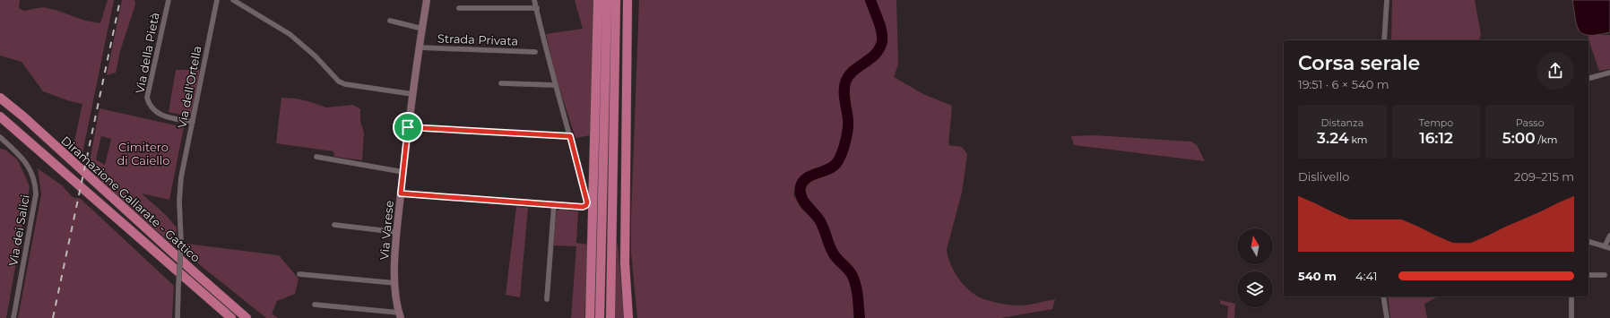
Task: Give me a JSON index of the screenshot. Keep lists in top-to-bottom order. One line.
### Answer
{"streets":{"highway":["Diramazione Gallarate - Gattico"],"main road":["Via Varese"],"street":["Strada Privata","Via della Pietà","Via dell'Ortella","Via dei Salici"]},"crossings":[["Strada Privata","Via Varese"],["Via della Pietà","Via dell'Ortella"]],"parks":["Cimitero di Caiello"],"north":"top","page":{"heading":["Corsa serale","19:51 · 6 × 540 m"],"stats":[["Distanza","3.24 km"],["Tempo","16:12"],["Passo","5:00 /km"]],"chart":["Dislivello","209–215 m"],"list":[{"name":"540 m","note":"4:41"}]}}
